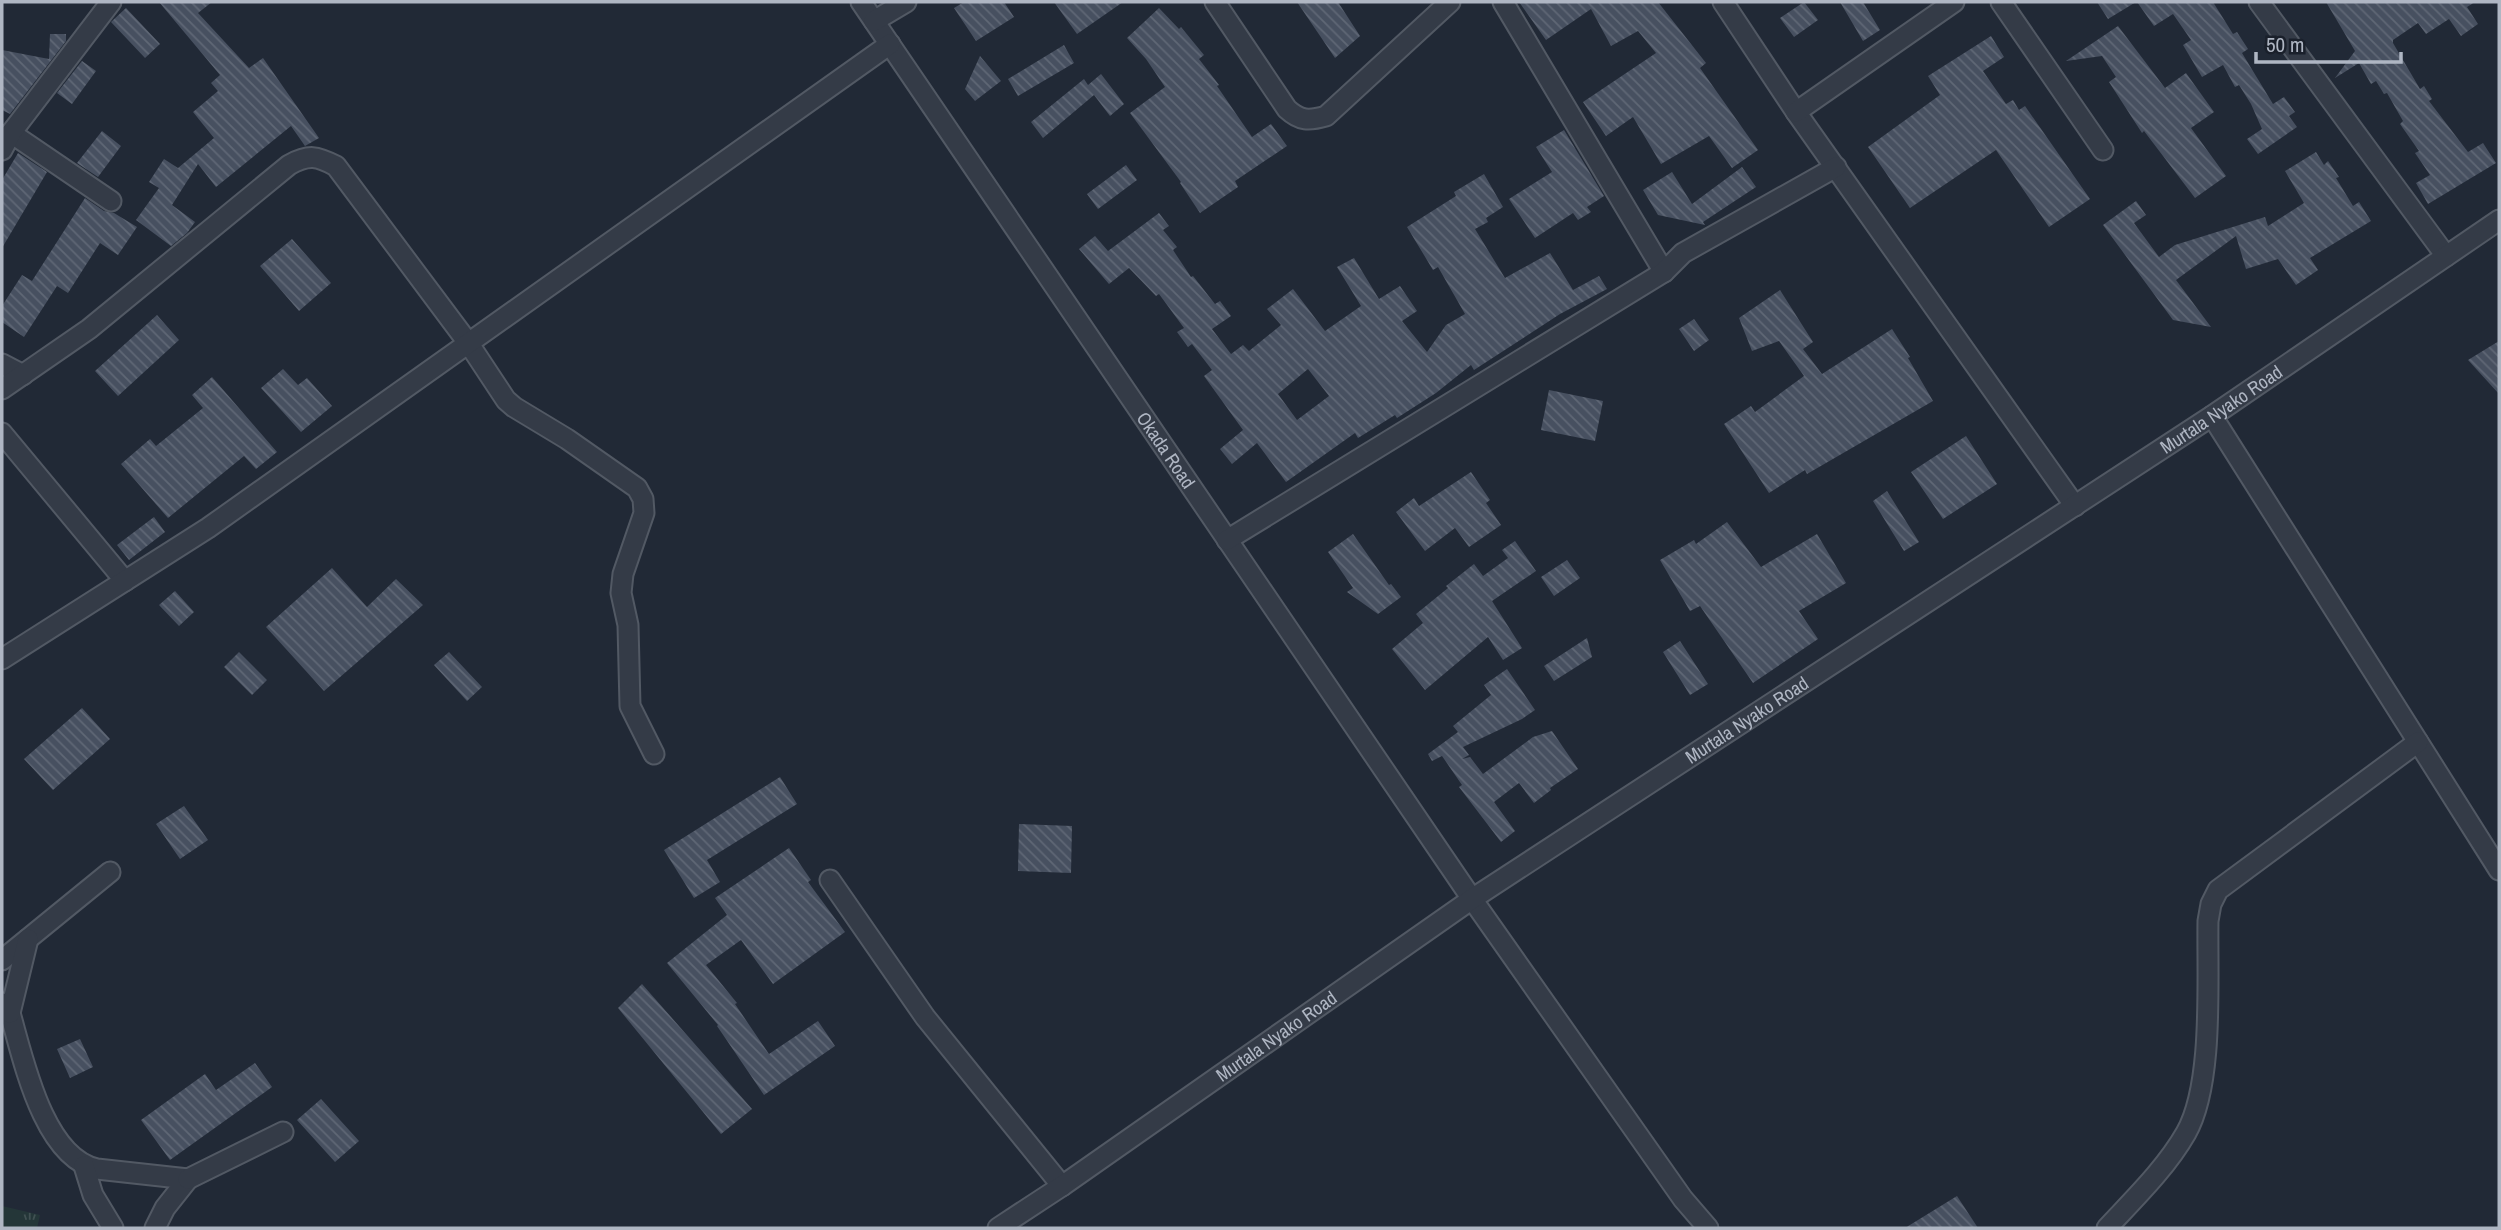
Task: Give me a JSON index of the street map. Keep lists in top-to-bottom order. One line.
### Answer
{"streets":{"street":["Murtala Nyako Road","Okada Road"]},"crossings":[["Murtala Nyako Road","Okada Road"]],"scale_bar":"50 m"}
